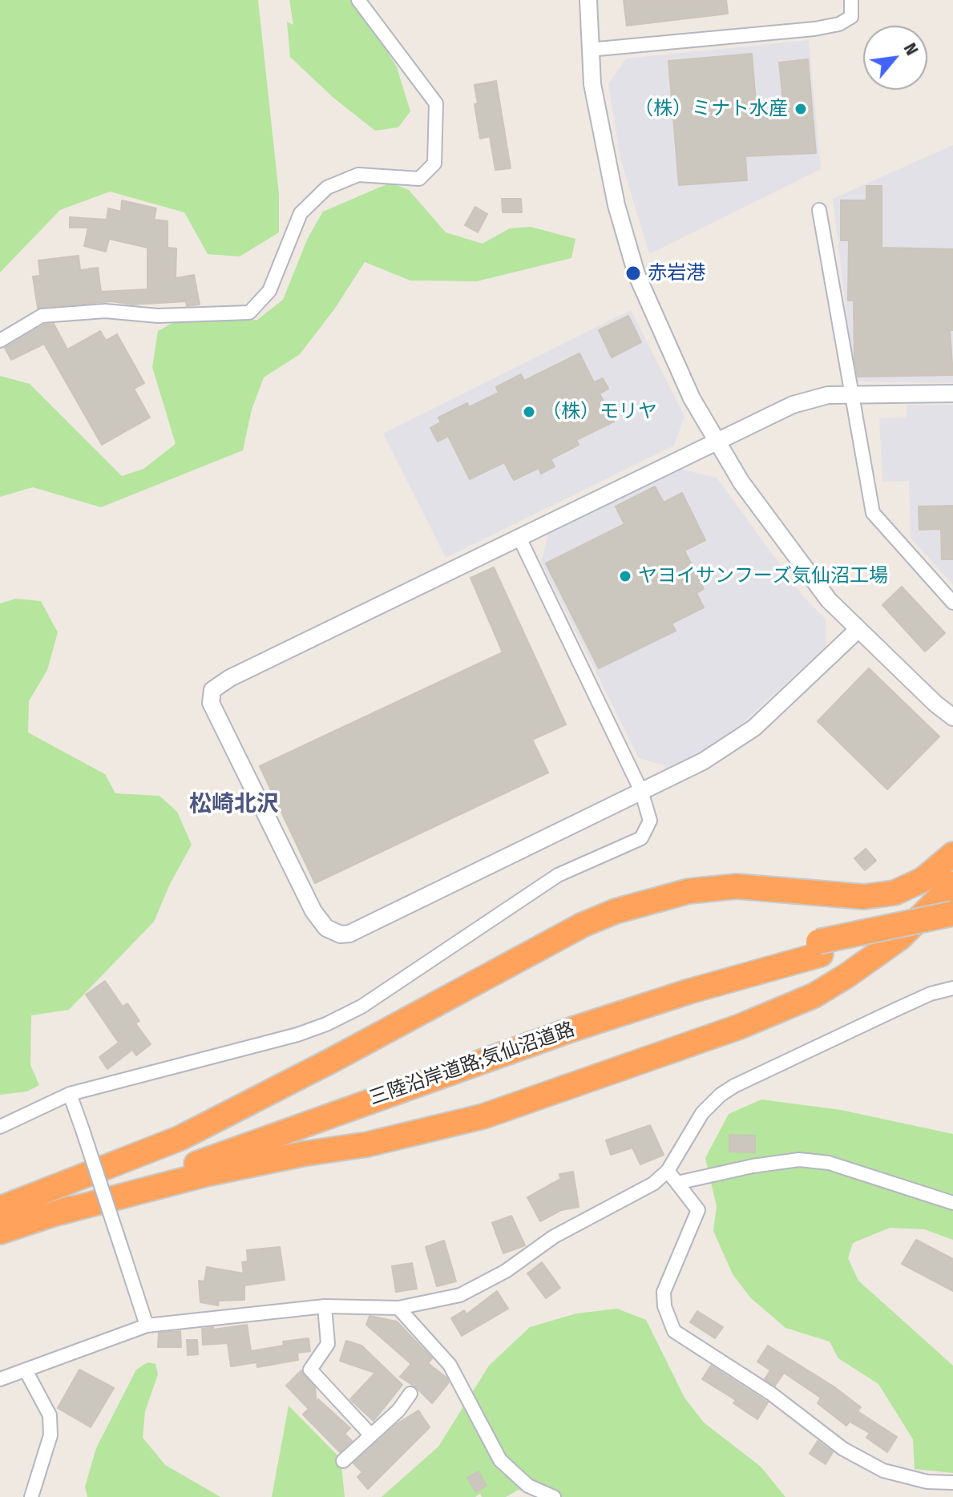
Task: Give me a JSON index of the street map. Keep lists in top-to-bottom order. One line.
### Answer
{"streets":{"highway":["三陸沿岸道路;気仙沼道路"]},"districts":["松崎北沢"],"places":["（株）ミナト水産","赤岩港","（株）モリヤ","ヤヨイサンフーズ気仙沼工場"],"north":"top right"}
